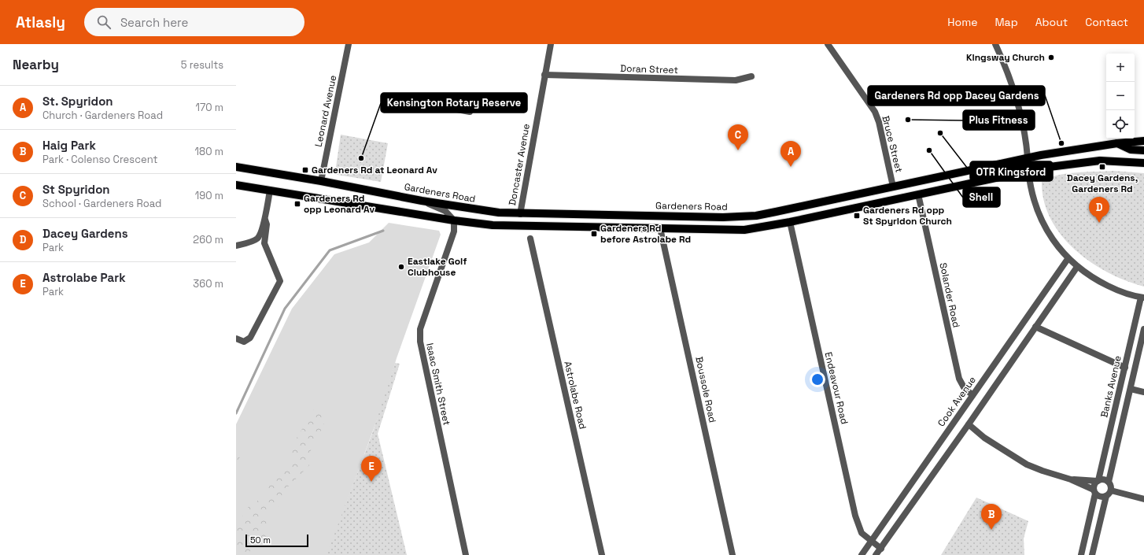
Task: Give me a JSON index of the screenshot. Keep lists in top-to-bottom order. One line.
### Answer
{"streets":{"main road":["Gardeners Road"],"street":["Doran Street","Leonard Avenue","Bruce Street","Doncaster Avenue","Solander Road","Isaac Smith Street","Banks Avenue","Endeavour Road","Boussole Road","Astrolabe Road","Cook Avenue"]},"crossings":[["Doran Street","Doncaster Avenue"],["Leonard Avenue","Gardeners Road"],["Bruce Street","Gardeners Road"],["Doncaster Avenue","Gardeners Road"],["Solander Road","Cook Avenue"],["Endeavour Road","Cook Avenue"]],"places":{"other":["Kingsway Church","Plus Fitness","OTR Kingsford","Gardeners Rd opp Dacey Gardens","Shell","Kensington Rotary Reserve","Eastlake Golf Clubhouse"],"transit":["Dacey Gardens, Gardeners Rd","Gardeners Rd at Leonard Av","Gardeners Rd opp Leonard Av","Gardeners Rd opp St Spyridon Church","Gardeners Rd before Astrolabe Rd"]},"scale_bar":"50 m","page":{"header":"Atlasly","search":"Search here","nav":["Home","Map","About","Contact"],"heading":["Nearby","5 results"],"map_buttons":["+","−"],"list":[{"mark":"A","name":"St. Spyridon","note":"Church · Gardeners Road","value":"170 m"},{"mark":"B","name":"Haig Park","note":"Park · Colenso Crescent","value":"180 m"},{"mark":"C","name":"St Spyridon","note":"School · Gardeners Road","value":"190 m"},{"mark":"D","name":"Dacey Gardens","note":"Park","value":"260 m"},{"mark":"E","name":"Astrolabe Park","note":"Park","value":"360 m"}],"pins":["C","A","D","E","B"],"scale":"50 m"}}
